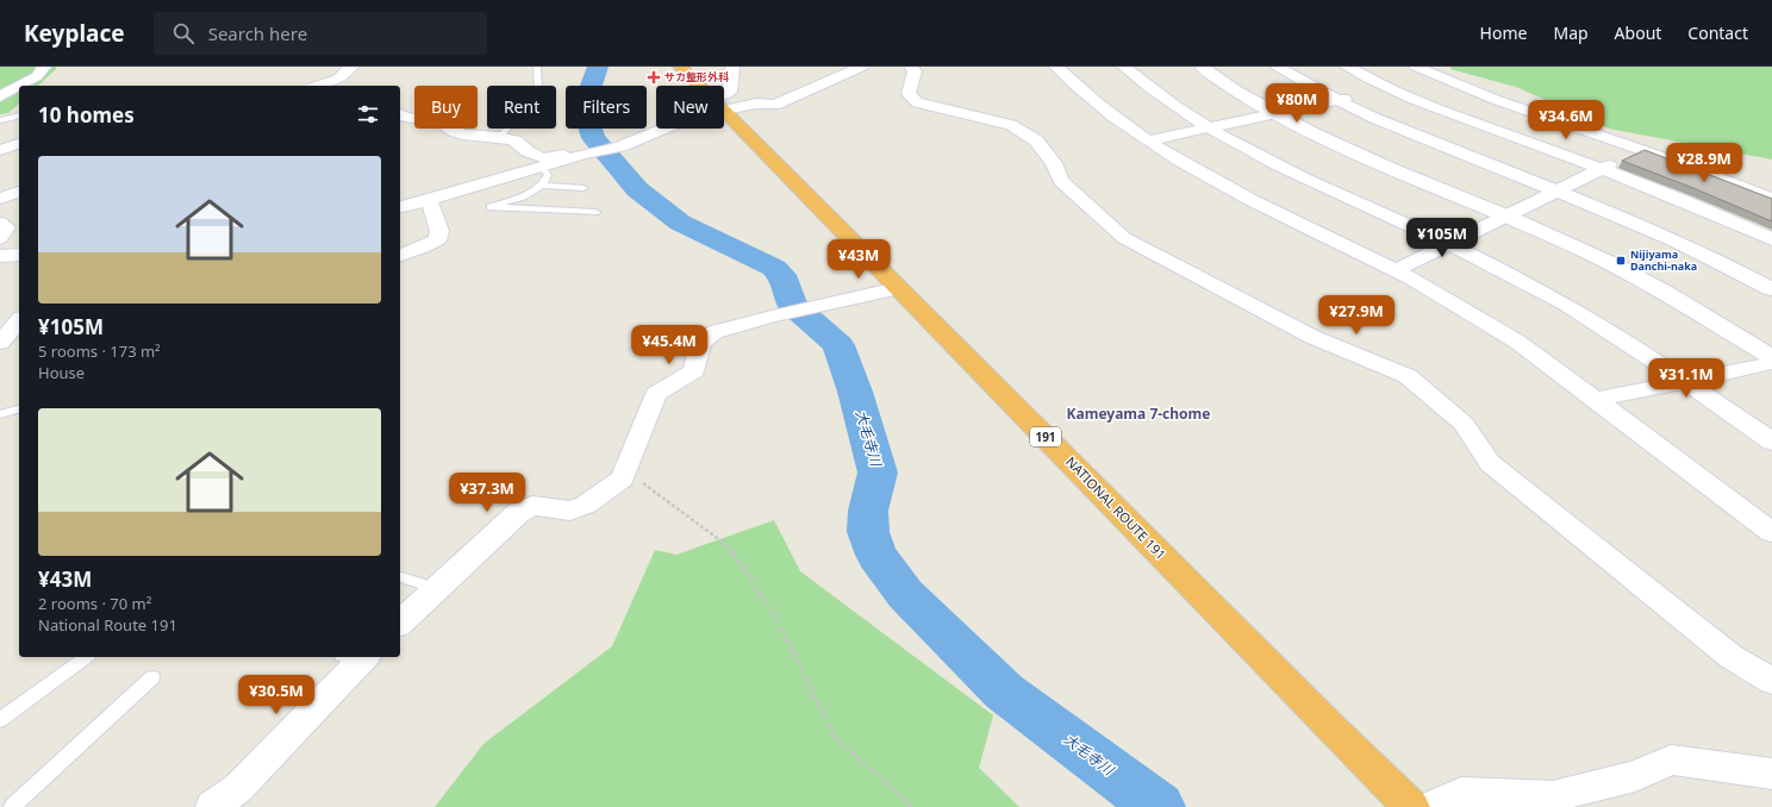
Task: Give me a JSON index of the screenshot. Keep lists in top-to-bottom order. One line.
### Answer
{"streets":{"highway":["191","NATIONAL ROUTE 191"]},"districts":["Kameyama 7-chome"],"water":["大毛寺川"],"places":{"health":["サカ整形外科"],"transit":["Nijiyama Danchi-naka"]},"page":{"header":"Keyplace","search":"Search here","nav":["Home","Map","About","Contact"],"price":["¥80M","¥34.6M","¥28.9M","¥105M","¥43M","¥27.9M","¥45.4M","¥31.1M","¥37.3M","¥30.5M"],"chip":["Buy","Rent","Filters","New"],"heading":"10 homes","list":[{"name":"¥105M","note":"5 rooms · 173 m² · House"},{"name":"¥43M","note":"2 rooms · 70 m² · National Route 191"}]}}
